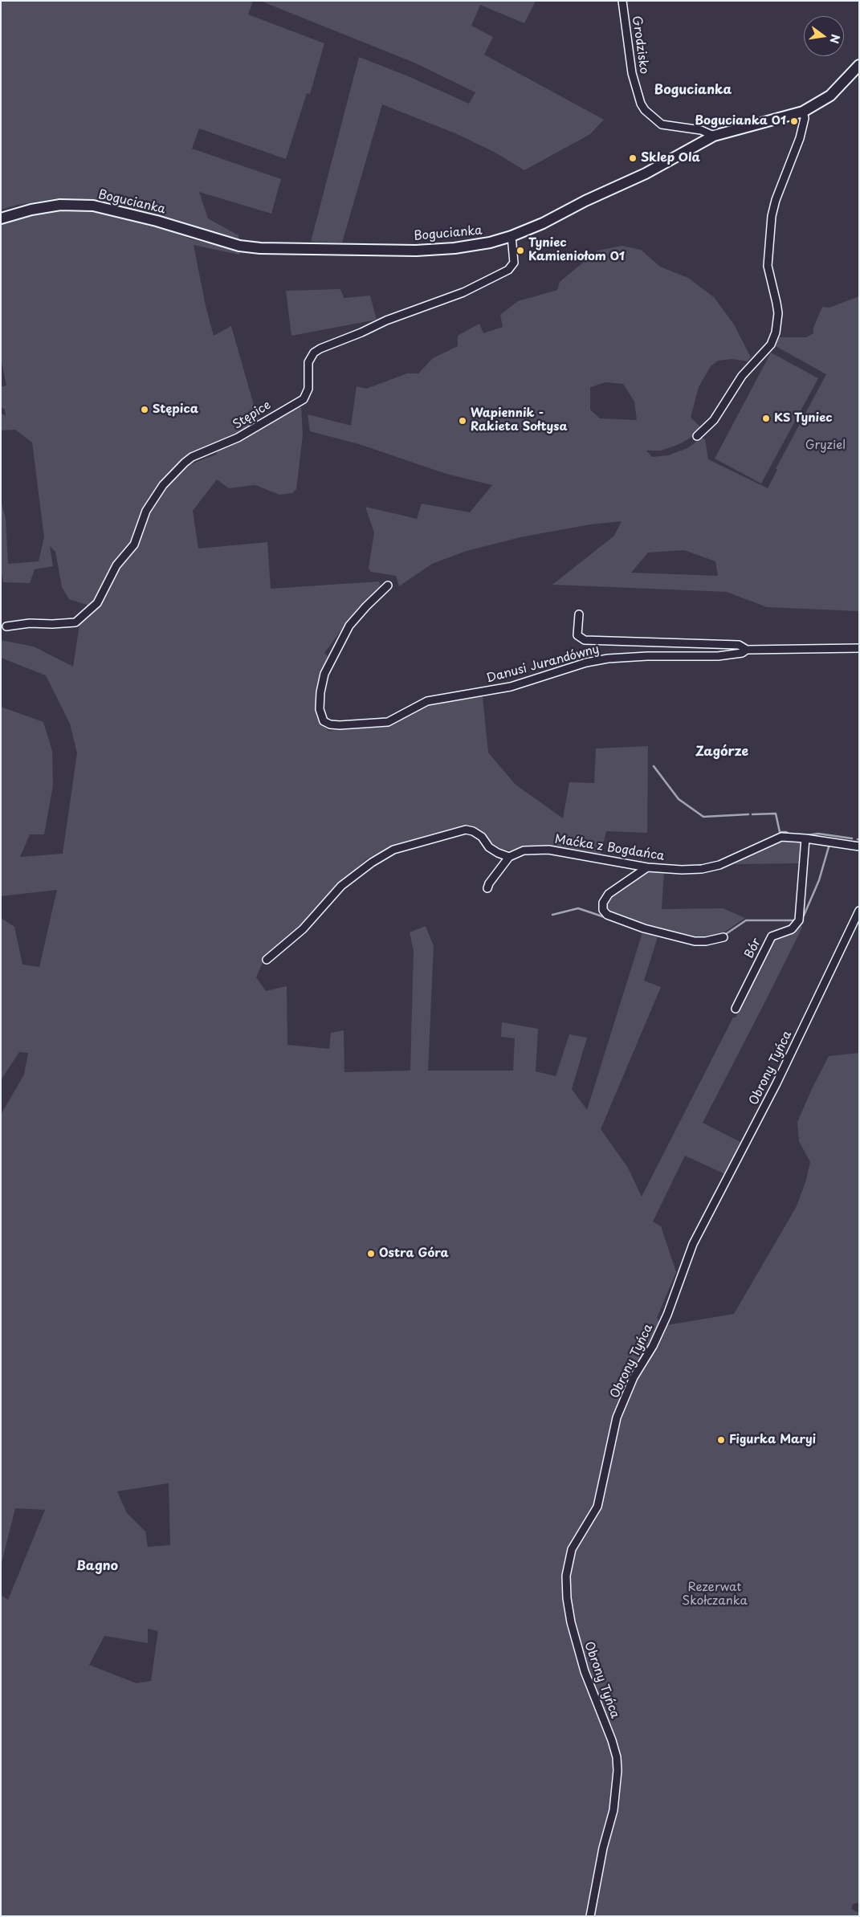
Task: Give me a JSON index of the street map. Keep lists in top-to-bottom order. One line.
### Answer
{"streets":{"street":["Grodzisko","Bogucianka","Stępice","Danusi Jurandówny","Maćka z Bogdańca","Bór","Obrony Tyńca"]},"crossings":[["Grodzisko","Bogucianka"],["Bogucianka","Stępice"],["Maćka z Bogdańca","Bór"]],"districts":["Bogucianka","Zagórze","Bagno"],"parks":["Gryziel","Rezerwat Skołczanka"],"places":["Bogucianka 01","Sklep Ola","Tyniec Kamieniołom 01","Stępica","KS Tyniec","Wapiennik - Rakieta Sołtysa","Ostra Góra","Figurka Maryi"],"north":"right"}
